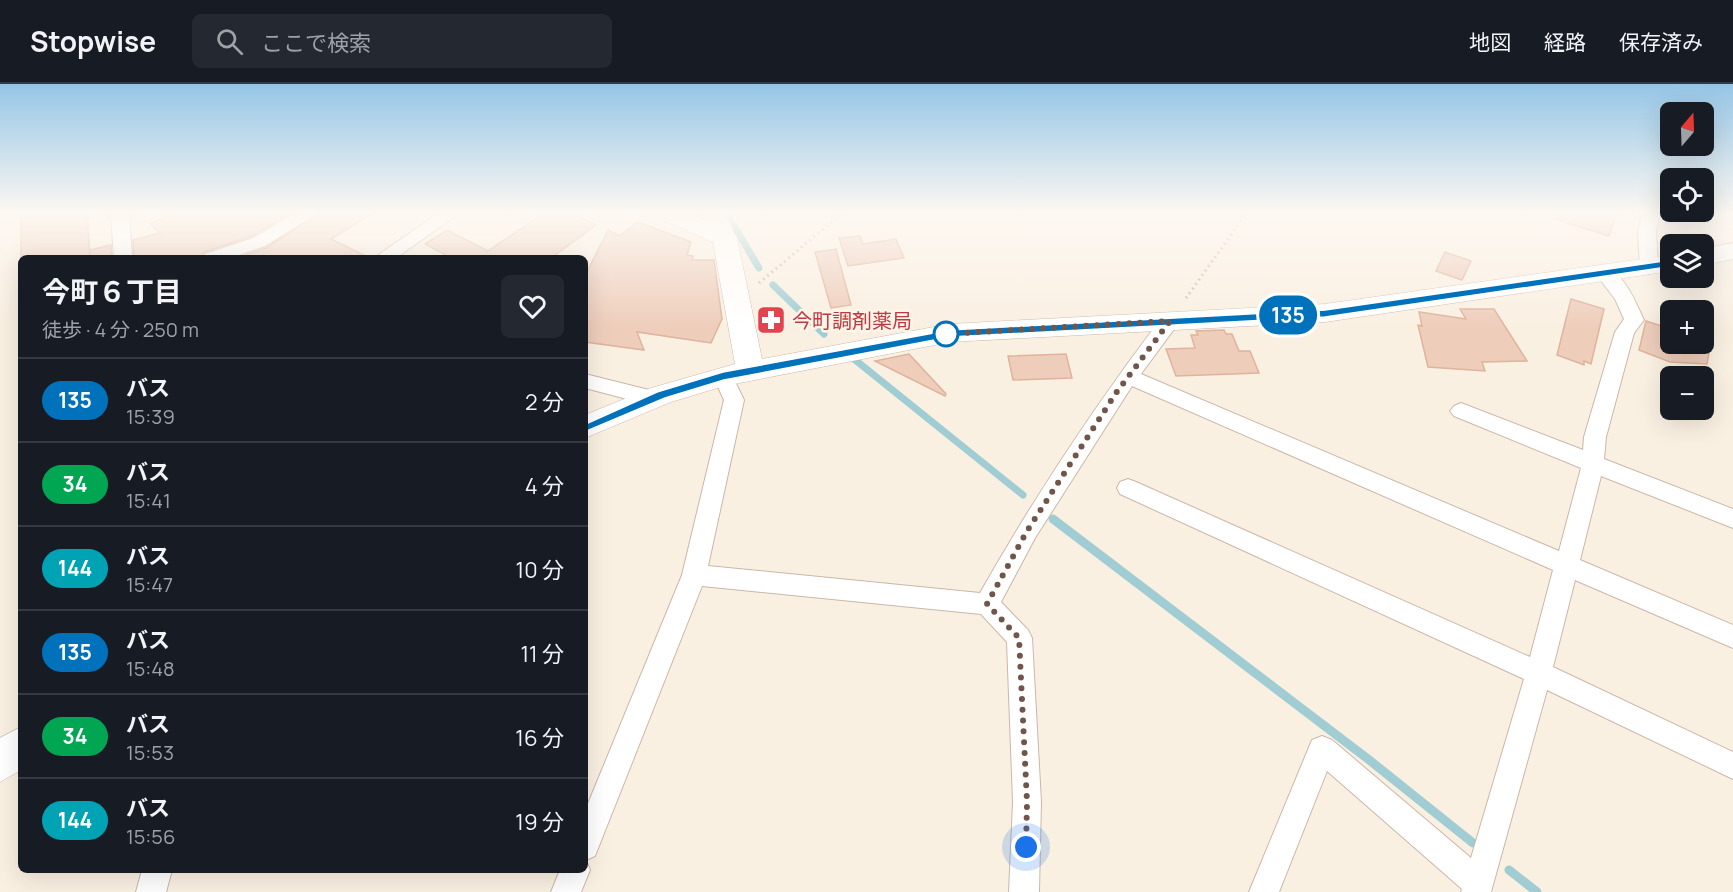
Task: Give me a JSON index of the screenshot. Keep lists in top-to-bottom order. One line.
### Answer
{"places":{"pharmacy":["今町調剤薬局"]},"lines":["bus line 135"],"north":"top","page":{"header":"Stopwise","search":"ここで検索","nav":["地図","経路","保存済み"],"on_map":"135","map_buttons":["+","−"],"heading":["今町６丁目","徒歩 · 4 分 · 250 m"],"list":[{"mark":"135","name":"バス","note":"15:39","value":"2 分"},{"mark":"34","name":"バス","note":"15:41","value":"4 分"},{"mark":"144","name":"バス","note":"15:47","value":"10 分"},{"mark":"135","name":"バス","note":"15:48","value":"11 分"},{"mark":"34","name":"バス","note":"15:53","value":"16 分"},{"mark":"144","name":"バス","note":"15:56","value":"19 分"}]}}
